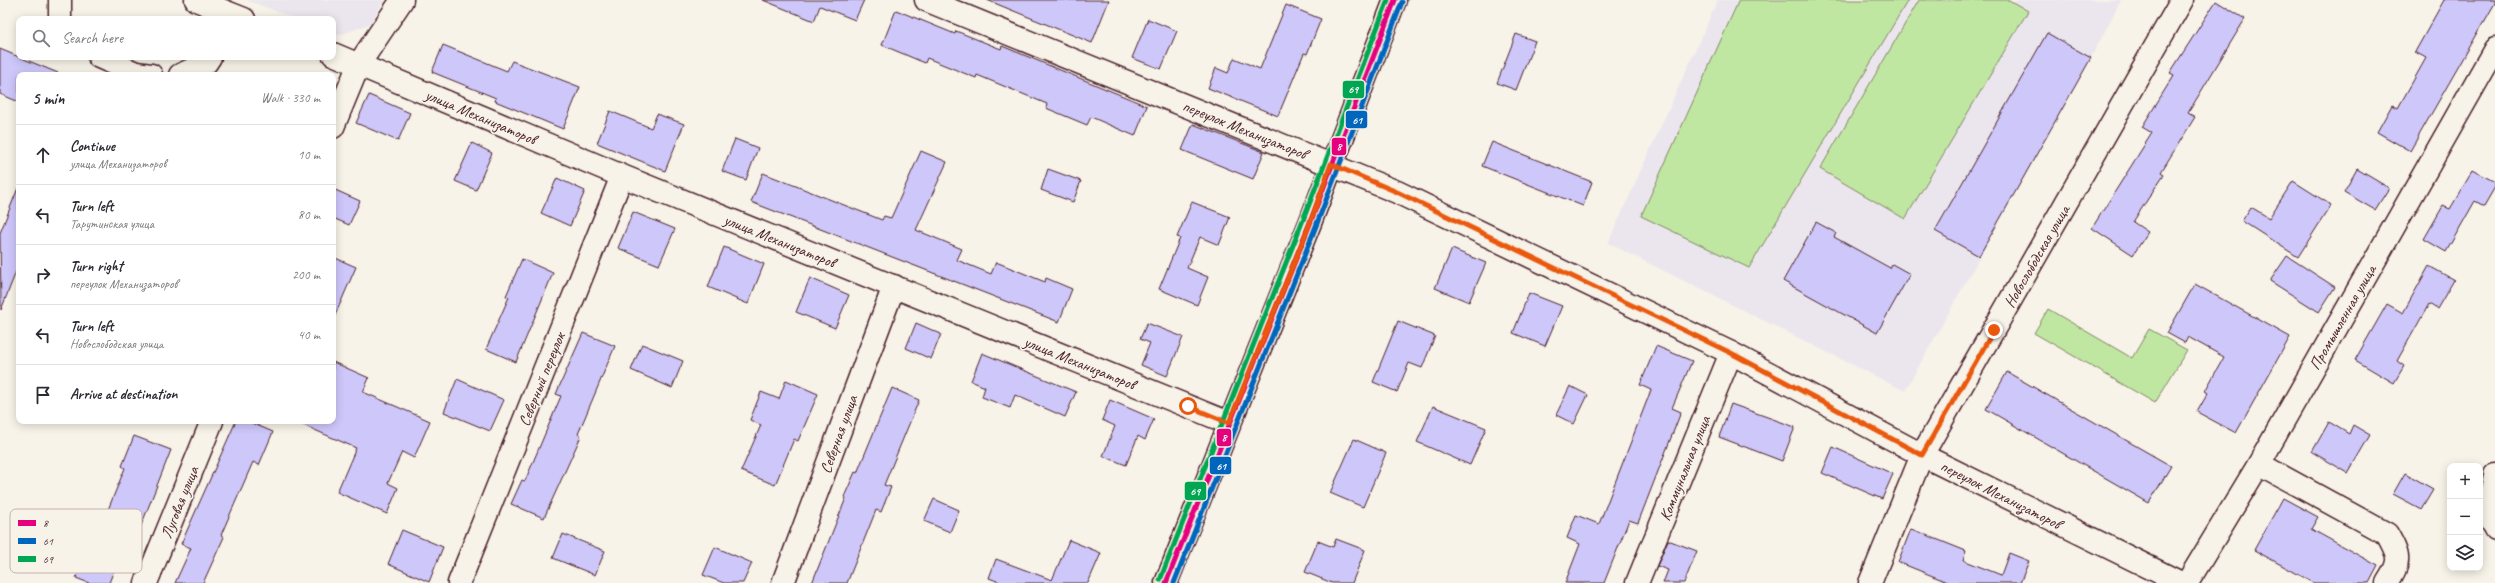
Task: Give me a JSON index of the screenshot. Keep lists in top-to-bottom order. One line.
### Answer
{"streets":{"street":["улица Механизаторов","переулок Механизаторов","Новослободская улица","Промышленная улица","Северный переулок","Северная улица","Коммунальная улица","Луговая улица"]},"crossings":[["улица Механизаторов","Северный переулок"],["улица Механизаторов","Северная улица"],["переулок Механизаторов","Новослободская улица"],["переулок Механизаторов","Коммунальная улица"]],"lines":["transit line 8","transit line 69","transit line 61"],"legend":["8","61","69"],"page":{"search":"Search here","heading":["5 min","Walk · 330 m"],"list":[["Continue","улица Механизаторов","10 m"],["Turn left","Тарутинская улица","80 m"],["Turn right","переулок Механизаторов","200 m"],["Turn left","Новослободская улица","40 m"],"Arrive at destination"],"map_buttons":["+","−"]}}
